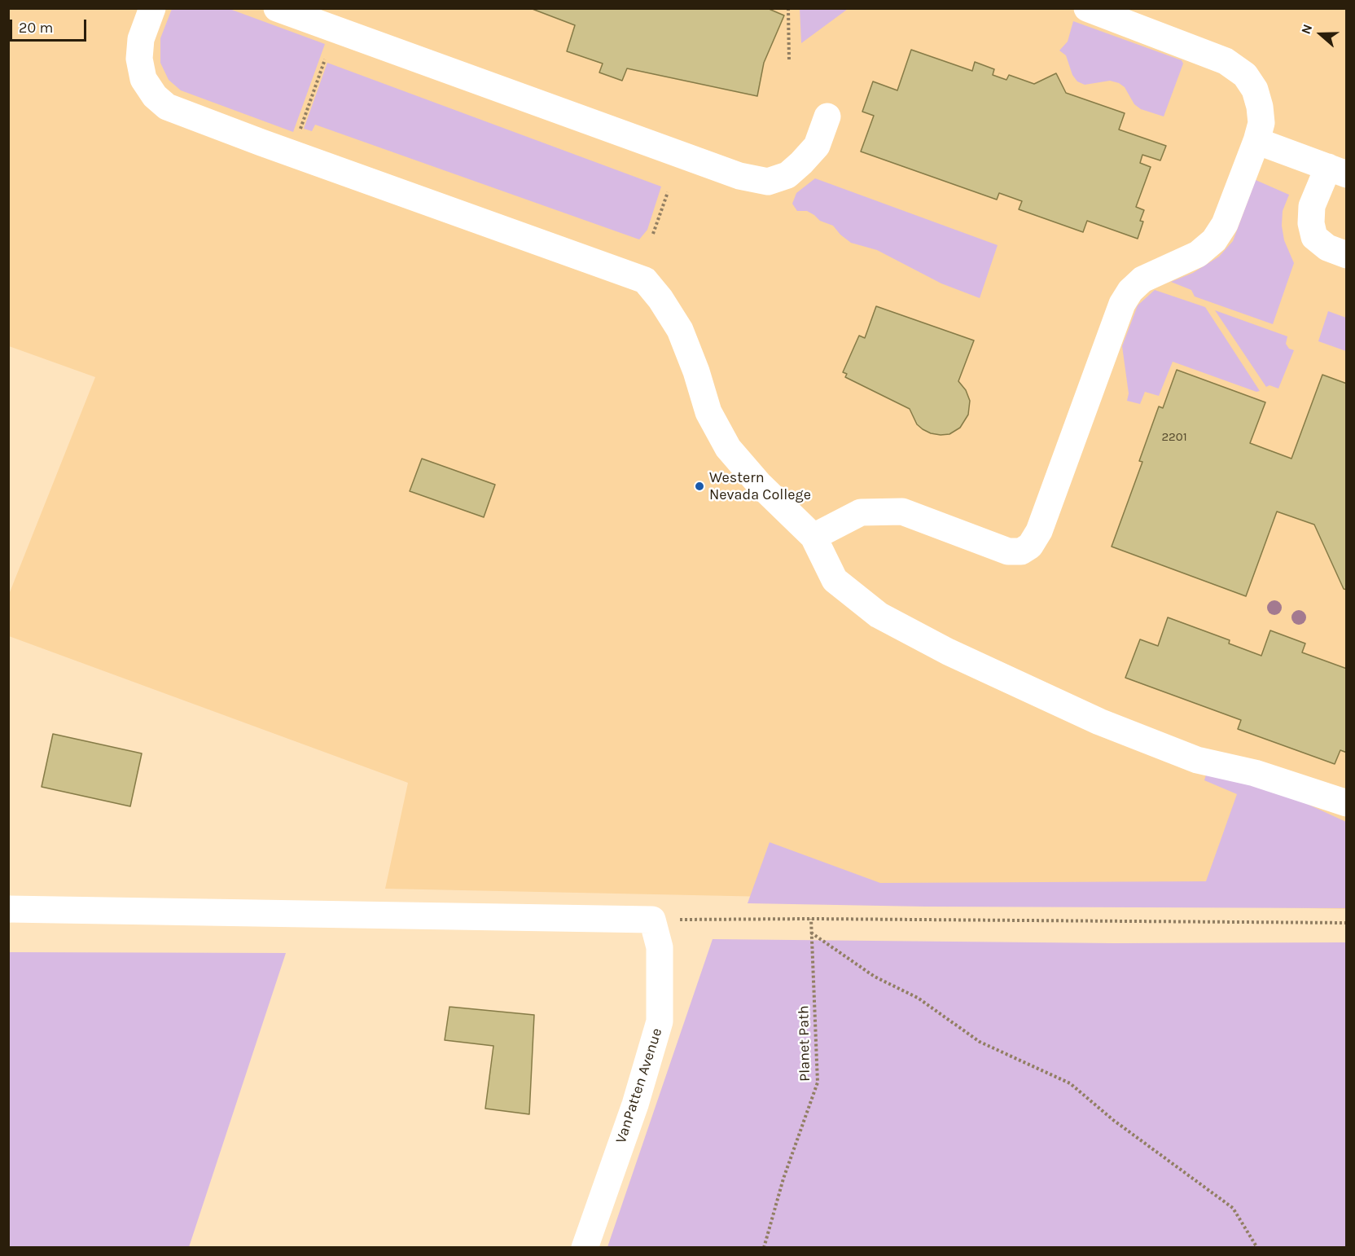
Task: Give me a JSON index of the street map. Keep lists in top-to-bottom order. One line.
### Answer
{"streets":{"street":["VanPatten Avenue"],"path":["Planet Path"]},"places":["Western Nevada College"],"house_numbers":["2201"],"scale_bar":"20 m","north":"left"}
